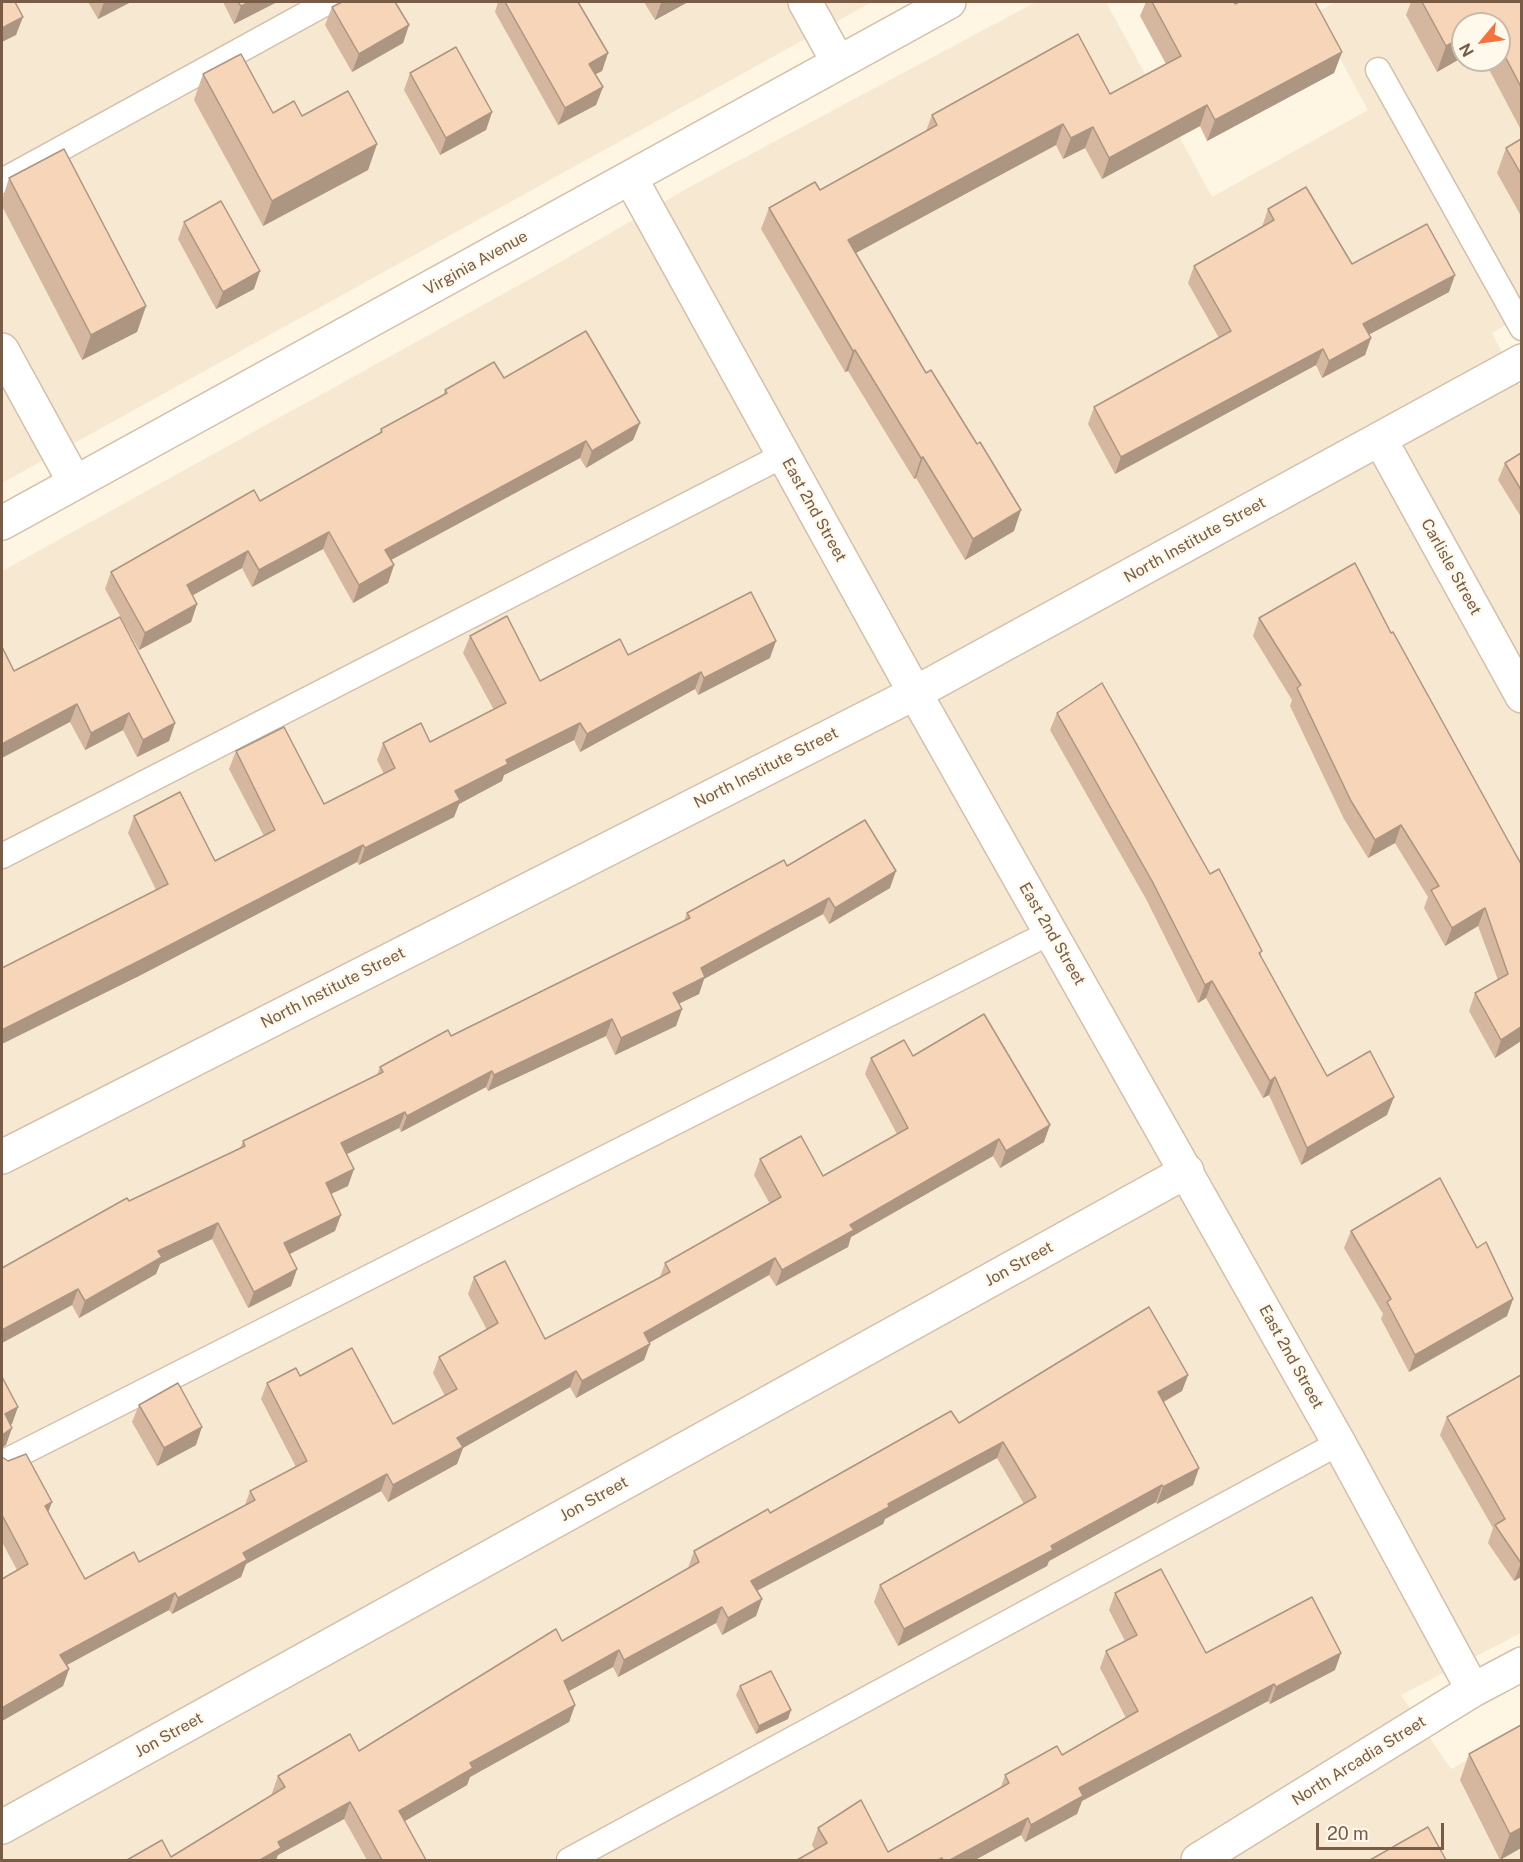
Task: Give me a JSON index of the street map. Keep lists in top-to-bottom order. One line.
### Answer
{"streets":{"street":["Virginia Avenue","East 2nd Street","North Institute Street","Carlisle Street","Jon Street","North Arcadia Street"]},"crossings":[["Virginia Avenue","East 2nd Street"],["East 2nd Street","North Institute Street"],["East 2nd Street","Jon Street"],["East 2nd Street","North Arcadia Street"],["North Institute Street","Carlisle Street"]],"scale_bar":"20 m","north":"bottom left"}
